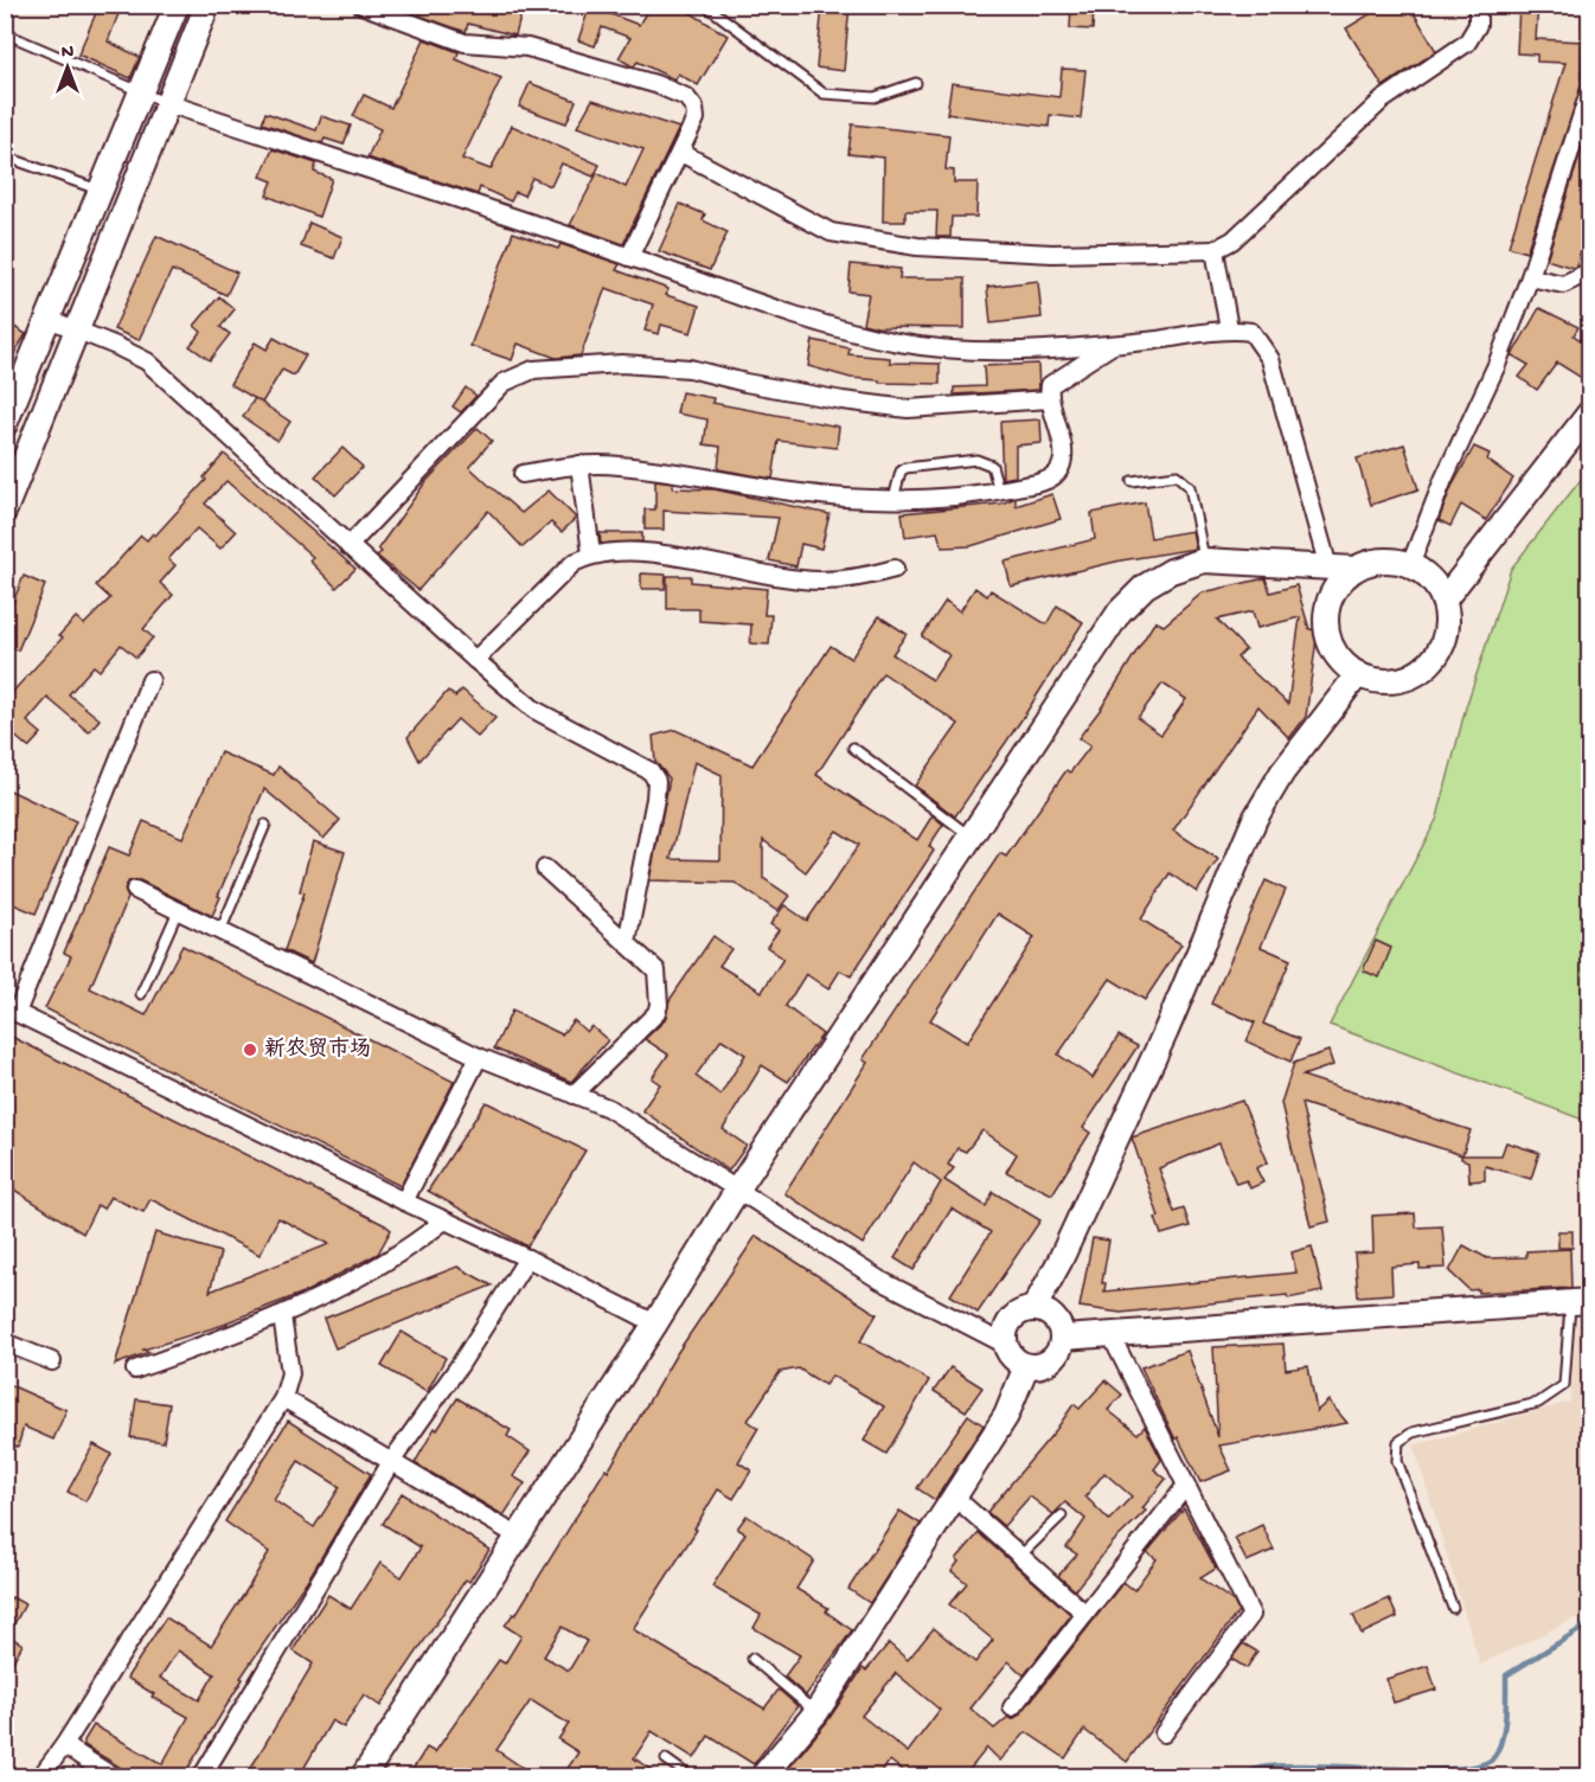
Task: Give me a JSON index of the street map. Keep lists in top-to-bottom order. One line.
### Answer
{"places":["新农贸市场"],"north":"top"}
